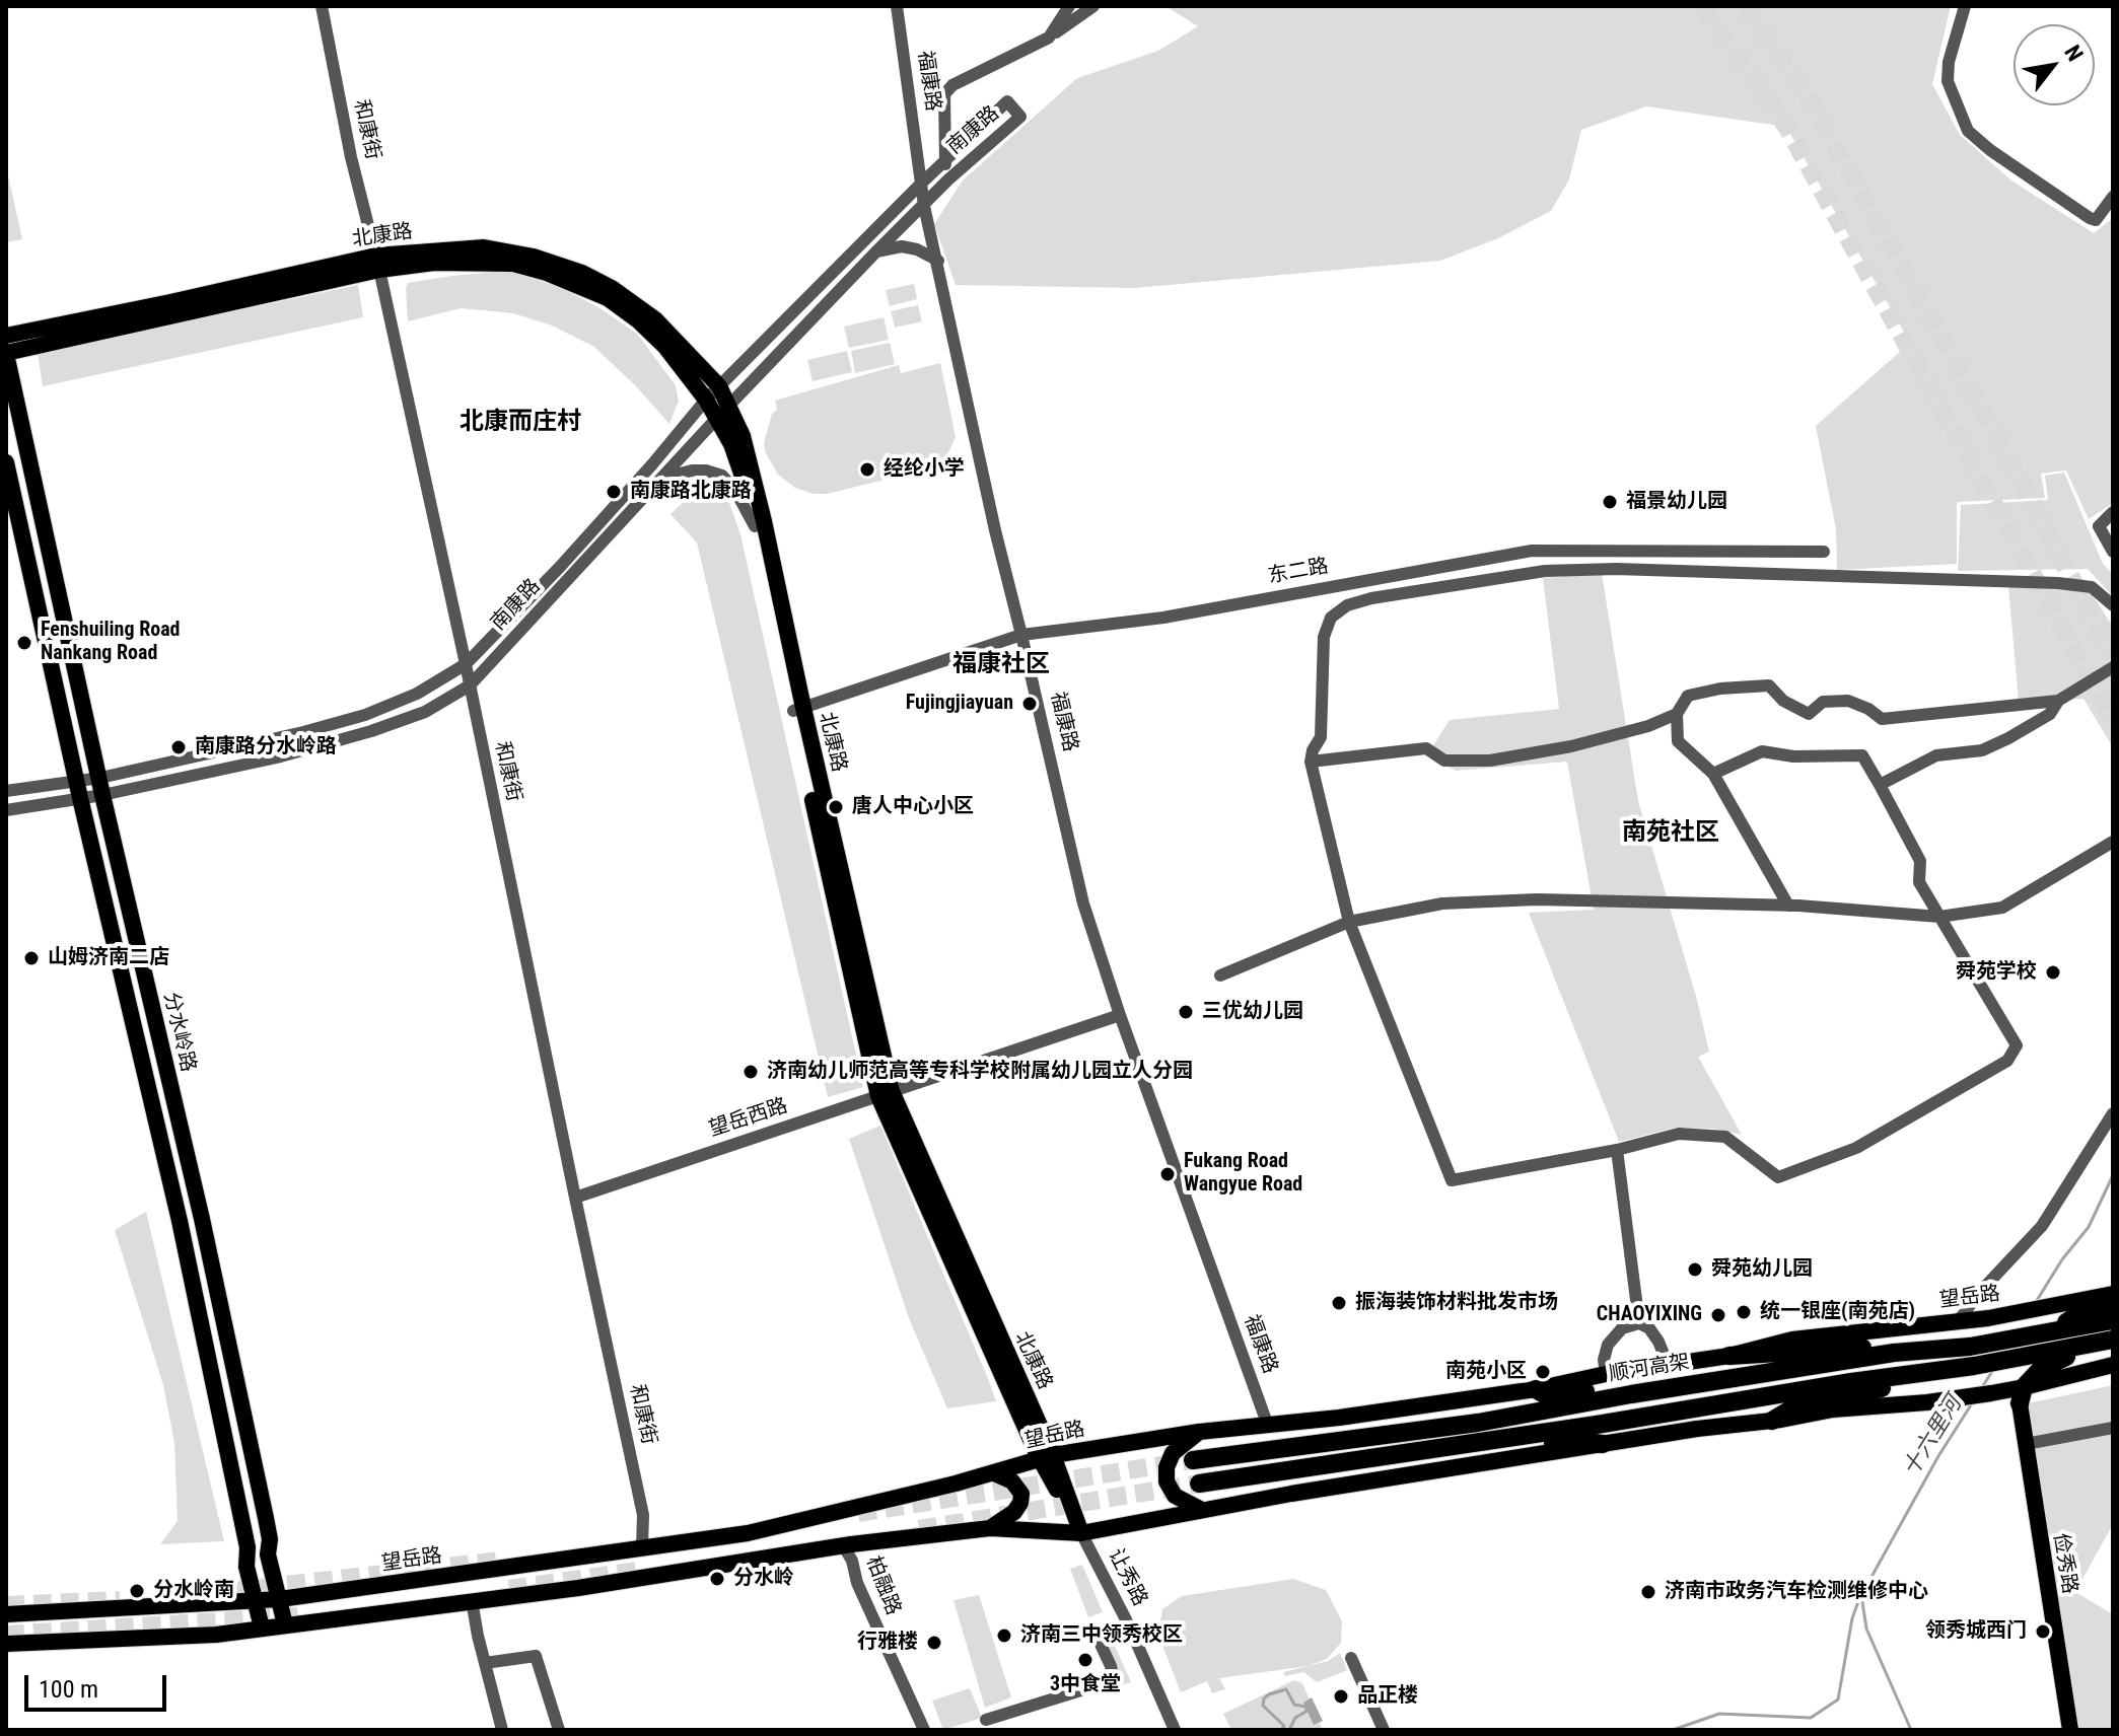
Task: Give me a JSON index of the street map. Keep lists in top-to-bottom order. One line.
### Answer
{"streets":{"highway":["顺河高架"],"main road":["北康路","分水岭路","望岳路","俭秀路"],"street":["福康路","和康街","南康路","东二路","望岳西路","让秀路","柏融路"]},"crossings":[["福康路","南康路"],["福康路","东二路"],["福康路","望岳西路"],["福康路","望岳路"],["和康街","南康路"],["和康街","北康路"],["和康街","望岳西路"],["和康街","望岳路"],["南康路","北康路"],["南康路","分水岭路"],["北康路","东二路"],["北康路","分水岭路"],["北康路","望岳西路"],["北康路","望岳路"],["北康路","让秀路"],["分水岭路","望岳路"]],"districts":["北康而庄村","福康社区","南苑社区"],"water":["十六里河"],"places":["经纶小学","南康路北康路","福景幼儿园","Fenshuiling Road Nankang Road","Fujingjiayuan","南康路分水岭路","唐人中心小区","山姆济南二店","舜苑学校","三优幼儿园","济南幼儿师范高等专科学校附属幼儿园立人分园","Fukang Road Wangyue Road","舜苑幼儿园","振海装饰材料批发市场","统一银座(南苑店)","CHAOYIXING","南苑小区","分水岭","分水岭南","济南市政务汽车检测维修中心","领秀城西门","济南三中领秀校区","行雅楼","3中食堂","品正楼"],"scale_bar":"100 m","north":"top right"}
